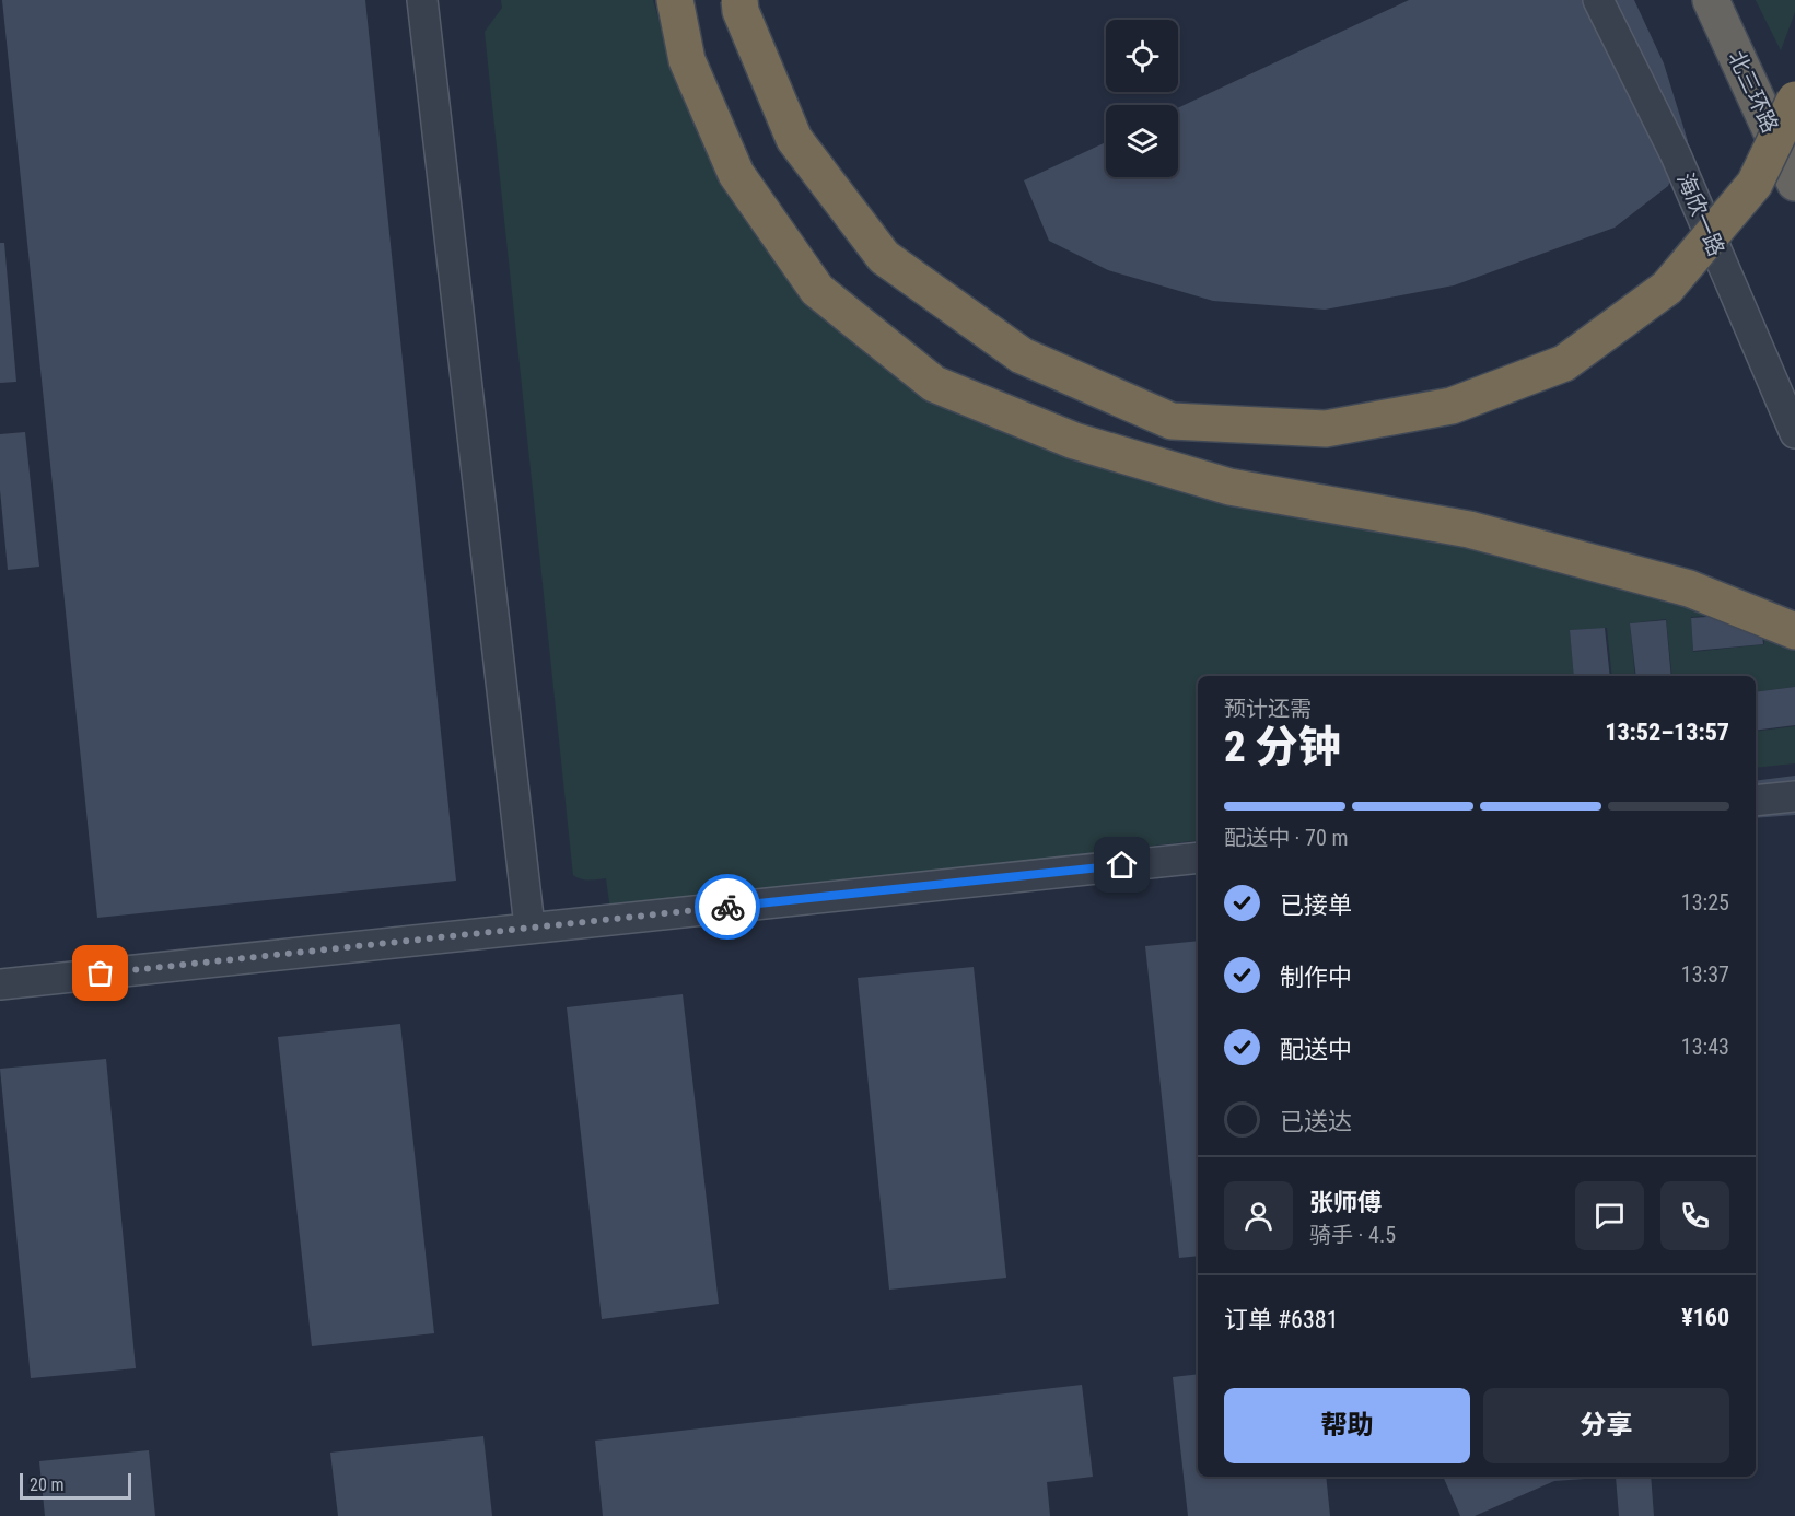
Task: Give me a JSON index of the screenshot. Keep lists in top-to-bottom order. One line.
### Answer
{"streets":{"highway":["北三环路"],"street":["海欣一路"]},"scale_bar":"20 m","page":{"heading":["2 分钟","预计还需","13:52–13:57"],"panel":["张师傅","骑手 · 4.5","订单 #6381","¥160"],"bar":"配送中 · 70 m","list":[["已接单","13:25"],["制作中","13:37"],["配送中","13:43"],"已送达"],"buttons":["帮助","分享"],"scale":"20 m"}}
